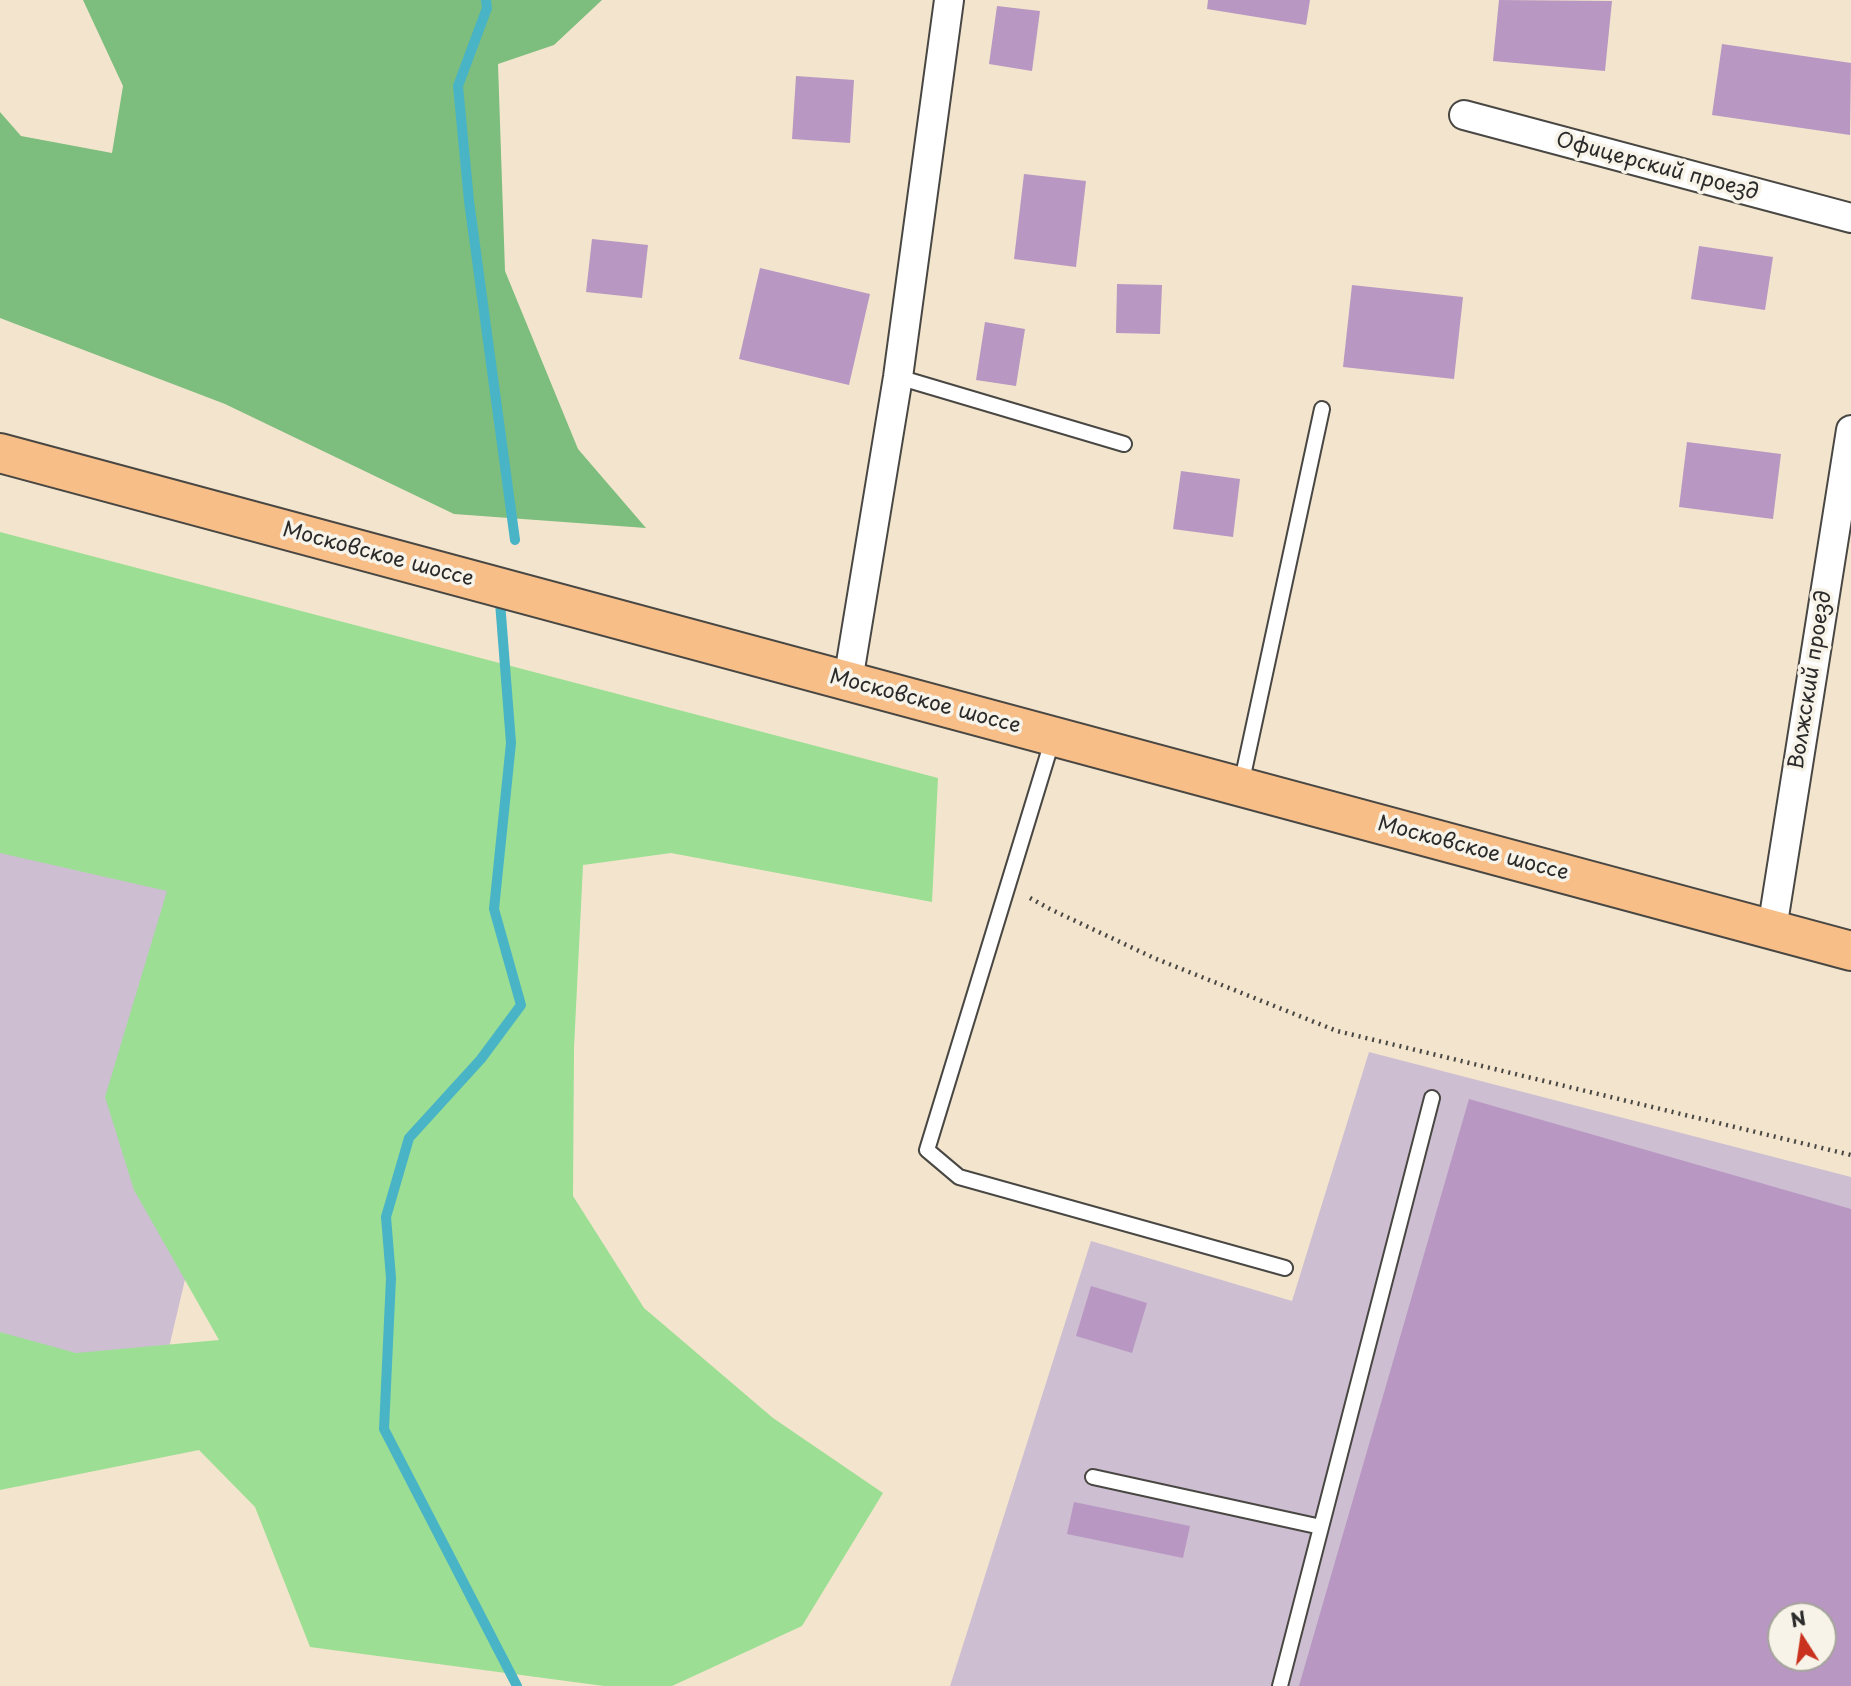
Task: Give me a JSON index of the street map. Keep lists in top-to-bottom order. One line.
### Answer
{"streets":{"main road":["Московское шоссе"],"street":["Офицерский проезд","Волжский проезд"]},"crossings":[["Московское шоссе","Волжский проезд"]],"north":"top"}
